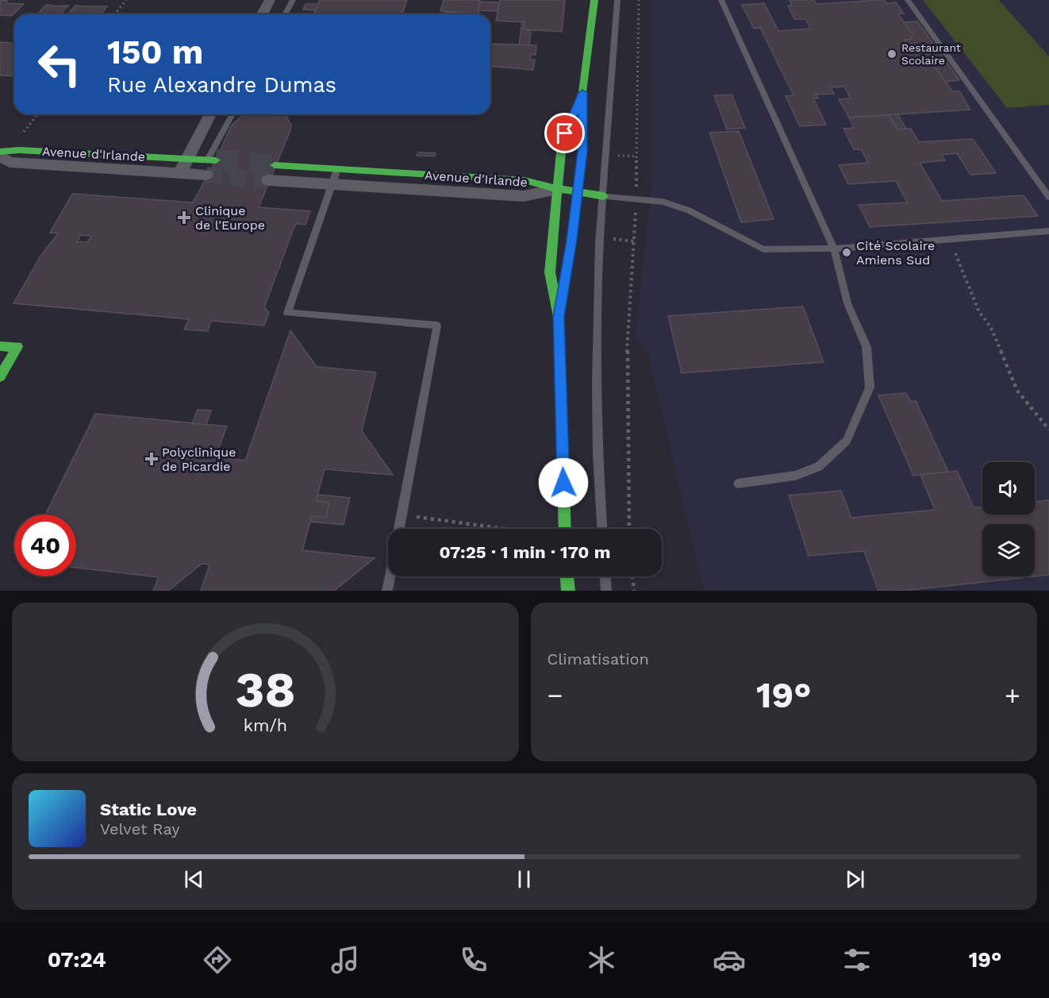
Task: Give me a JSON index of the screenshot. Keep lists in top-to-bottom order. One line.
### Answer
{"streets":{"street":["Avenue d'Irlande"]},"places":{"other":["Restaurant Scolaire","Cité Scolaire Amiens Sud"],"health":["Clinique de l'Europe","Polyclinique de Picardie"]},"page":{"turn":["150 m","Rue Alexandre Dumas"],"limit":"40","trip":"07:25 · 1 min · 170 m","tile":"Climatisation","heat":["−","19°","+"],"song":["Static Love","Velvet Ray"],"tabs":["07:24","19°"],"gauge":["38","km/h"]}}
